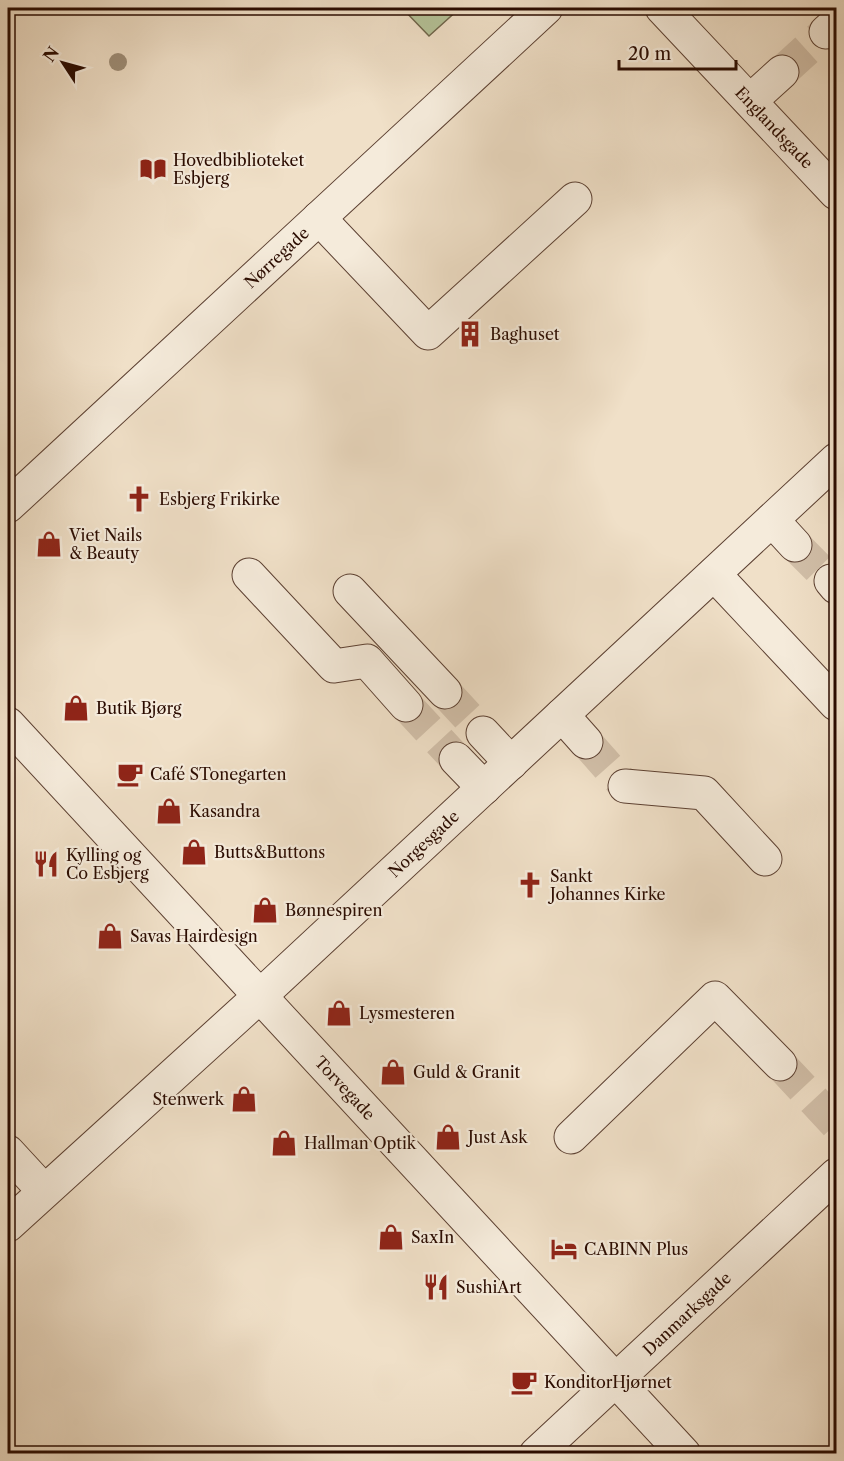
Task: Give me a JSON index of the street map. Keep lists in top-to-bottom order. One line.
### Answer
{"streets":{"street":["Englandsgade","Nørregade","Norgesgade","Torvegade","Danmarksgade"]},"crossings":[["Norgesgade","Torvegade"],["Torvegade","Danmarksgade"]],"places":{"library":["Hovedbiblioteket Esbjerg"],"building":["Baghuset"],"church":["Esbjerg Frikirke","Sankt Johannes Kirke"],"shop":["Viet Nails & Beauty","Butik Bjørg","Kasandra","Butts&Buttons","Bønnespiren","Savas Hairdesign","Lysmesteren","Guld & Granit","Stenwerk","Just Ask","Hallman Optik","SaxIn"],"cafe":["Café STonegarten","KonditorHjørnet"],"restaurant":["Kylling og Co Esbjerg","SushiArt"],"hotel":["CABINN Plus"]},"scale_bar":"20 m","north":"top left"}
